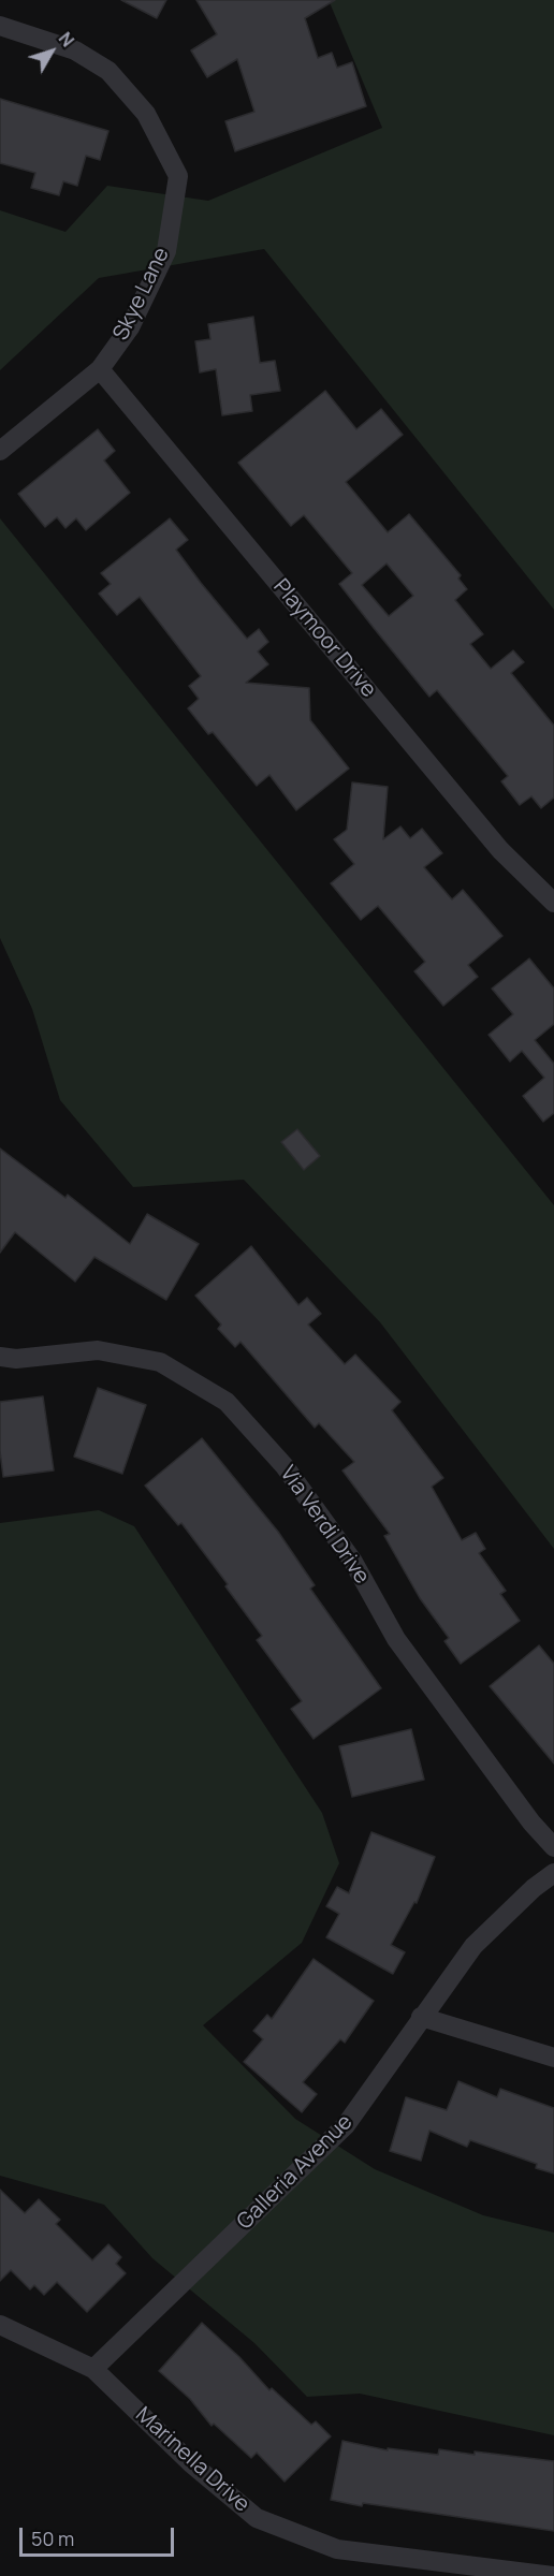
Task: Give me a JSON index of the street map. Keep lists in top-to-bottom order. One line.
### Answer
{"streets":{"street":["Skye Lane","Playmoor Drive","Via Verdi Drive","Galleria Avenue","Marinella Drive"]},"crossings":[["Skye Lane","Playmoor Drive"],["Galleria Avenue","Marinella Drive"]],"scale_bar":"50 m","north":"top right"}
